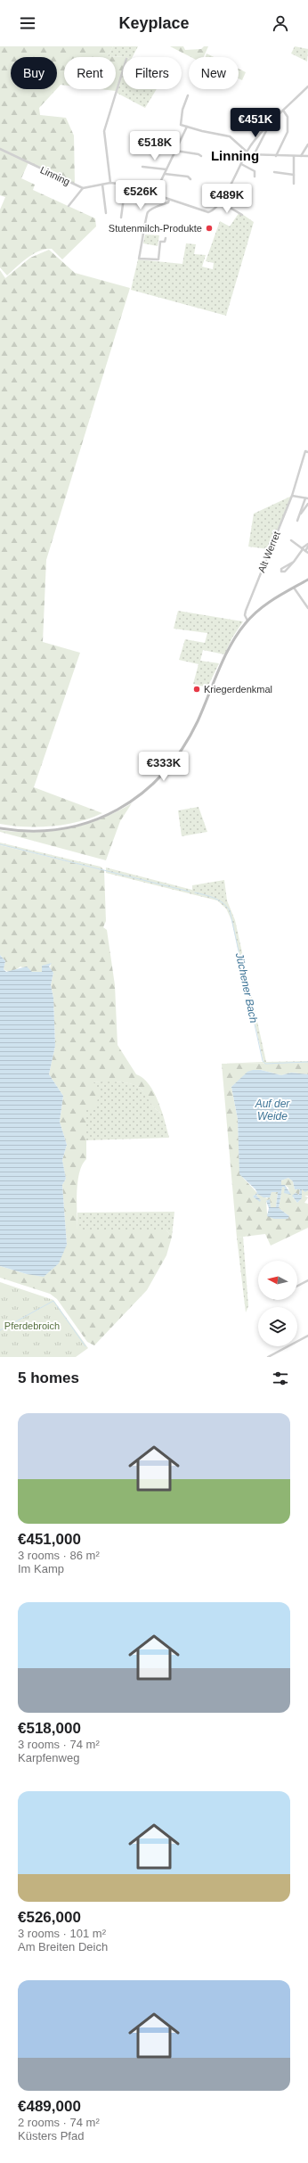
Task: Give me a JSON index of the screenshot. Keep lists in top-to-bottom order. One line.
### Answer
{"streets":{"street":["Linning","Alt Werret"]},"districts":["Linning"],"water":["Jüchener Bach","Auf der Weide"],"parks":["Pferdebroich"],"places":["Stutenmilch-Produkte","Kriegerdenkmal"],"north":"left","page":{"header":"Keyplace","chip":["Buy","Rent","Filters","New"],"price":["€451K","€518K","€526K","€489K","€333K"],"heading":"5 homes","list":[{"name":"€451,000","note":"3 rooms · 86 m² · Im Kamp"},{"name":"€518,000","note":"3 rooms · 74 m² · Karpfenweg"},{"name":"€526,000","note":"3 rooms · 101 m² · Am Breiten Deich"},{"name":"€489,000","note":"2 rooms · 74 m² · Küsters Pfad"}]}}
